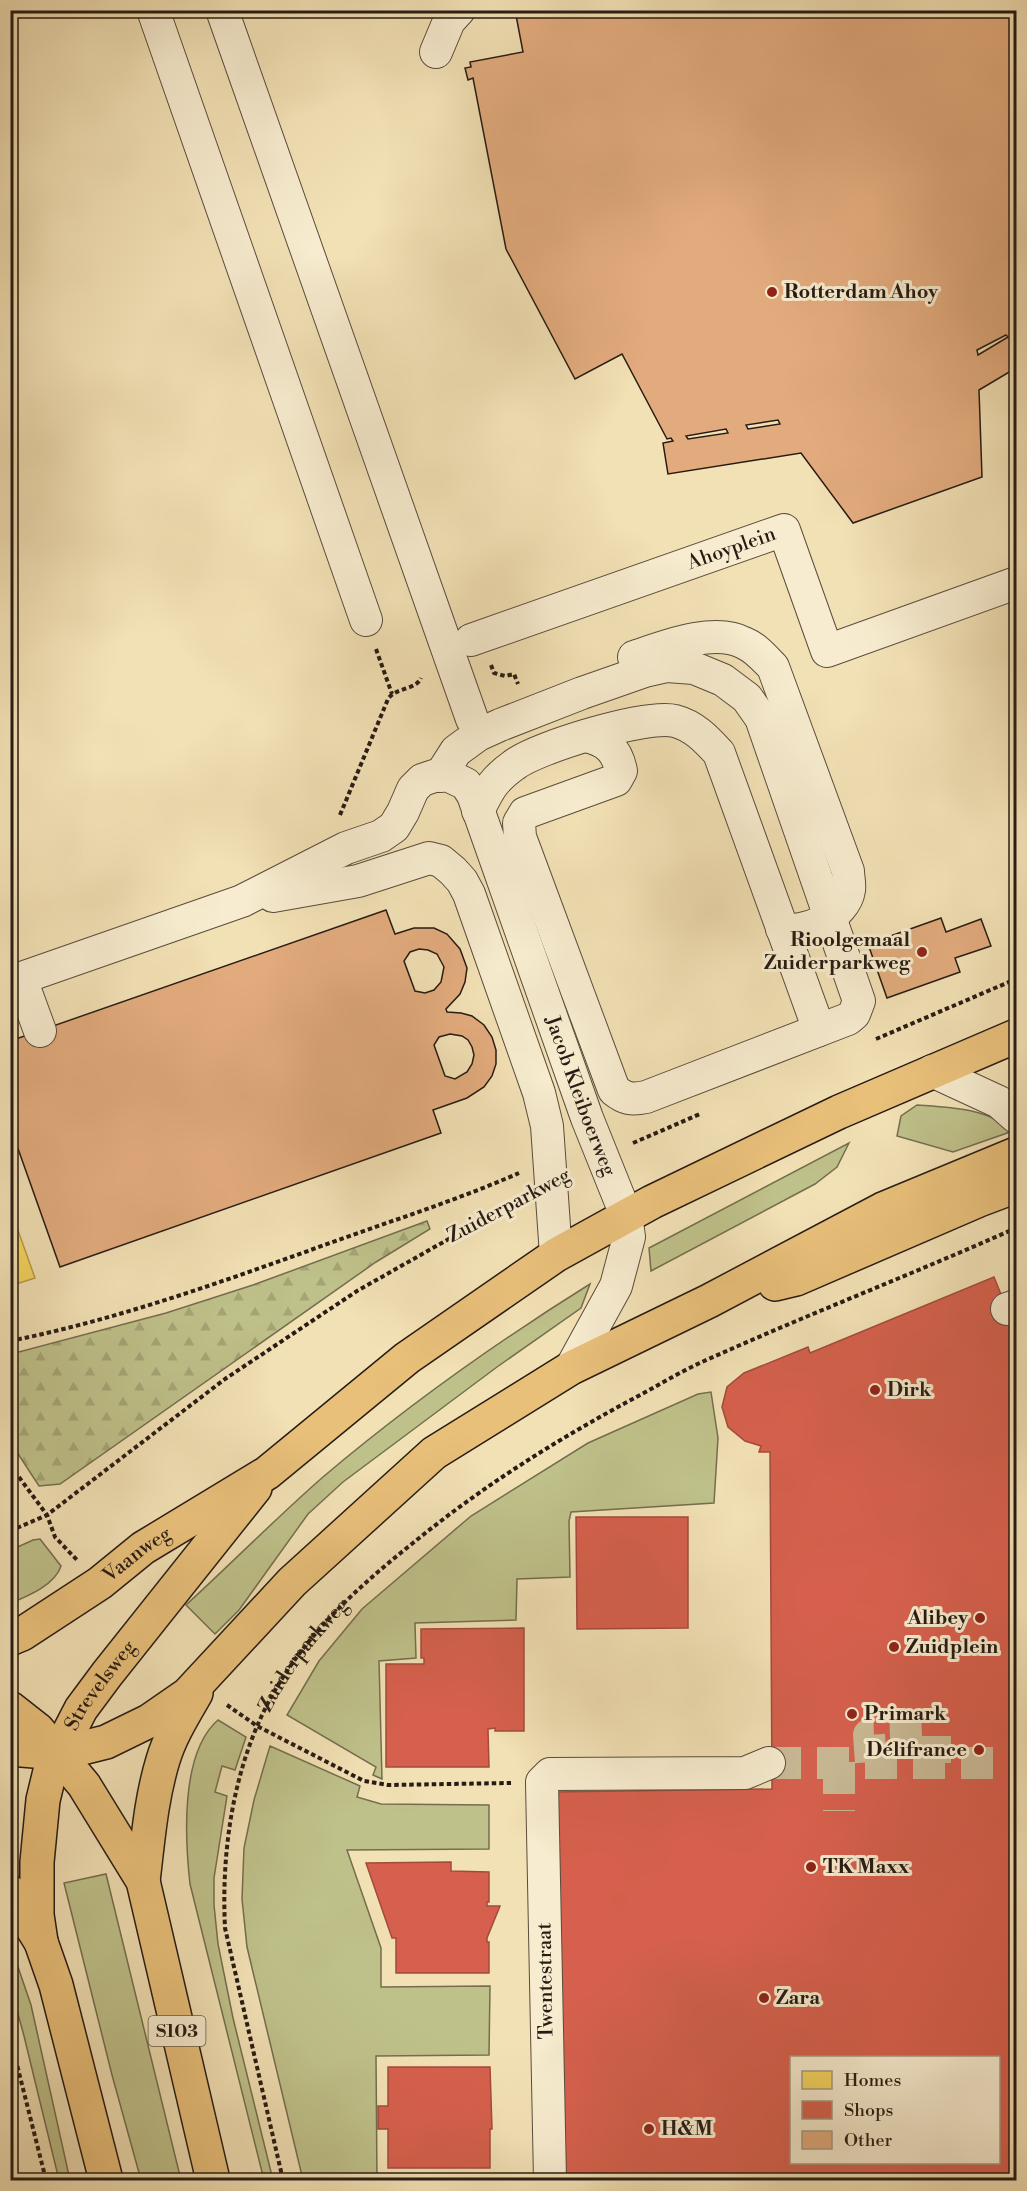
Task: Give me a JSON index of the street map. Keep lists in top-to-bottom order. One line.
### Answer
{"streets":{"main road":["Vaanweg","Strevelsweg","S103"],"street":["Ahoyplein","Jacob Kleiboerweg","Twentestraat"],"path":["Zuiderparkweg"]},"crossings":[["Jacob Kleiboerweg","Zuiderparkweg"],["Vaanweg","Strevelsweg"],["Strevelsweg","S103"]],"places":["Rotterdam Ahoy","Rioolgemaal Zuiderparkweg","Dirk","Alibey","Zuidplein","Primark","Délifrance","TK Maxx","Zara","H&M"],"legend":["Homes","Shops","Other"]}
